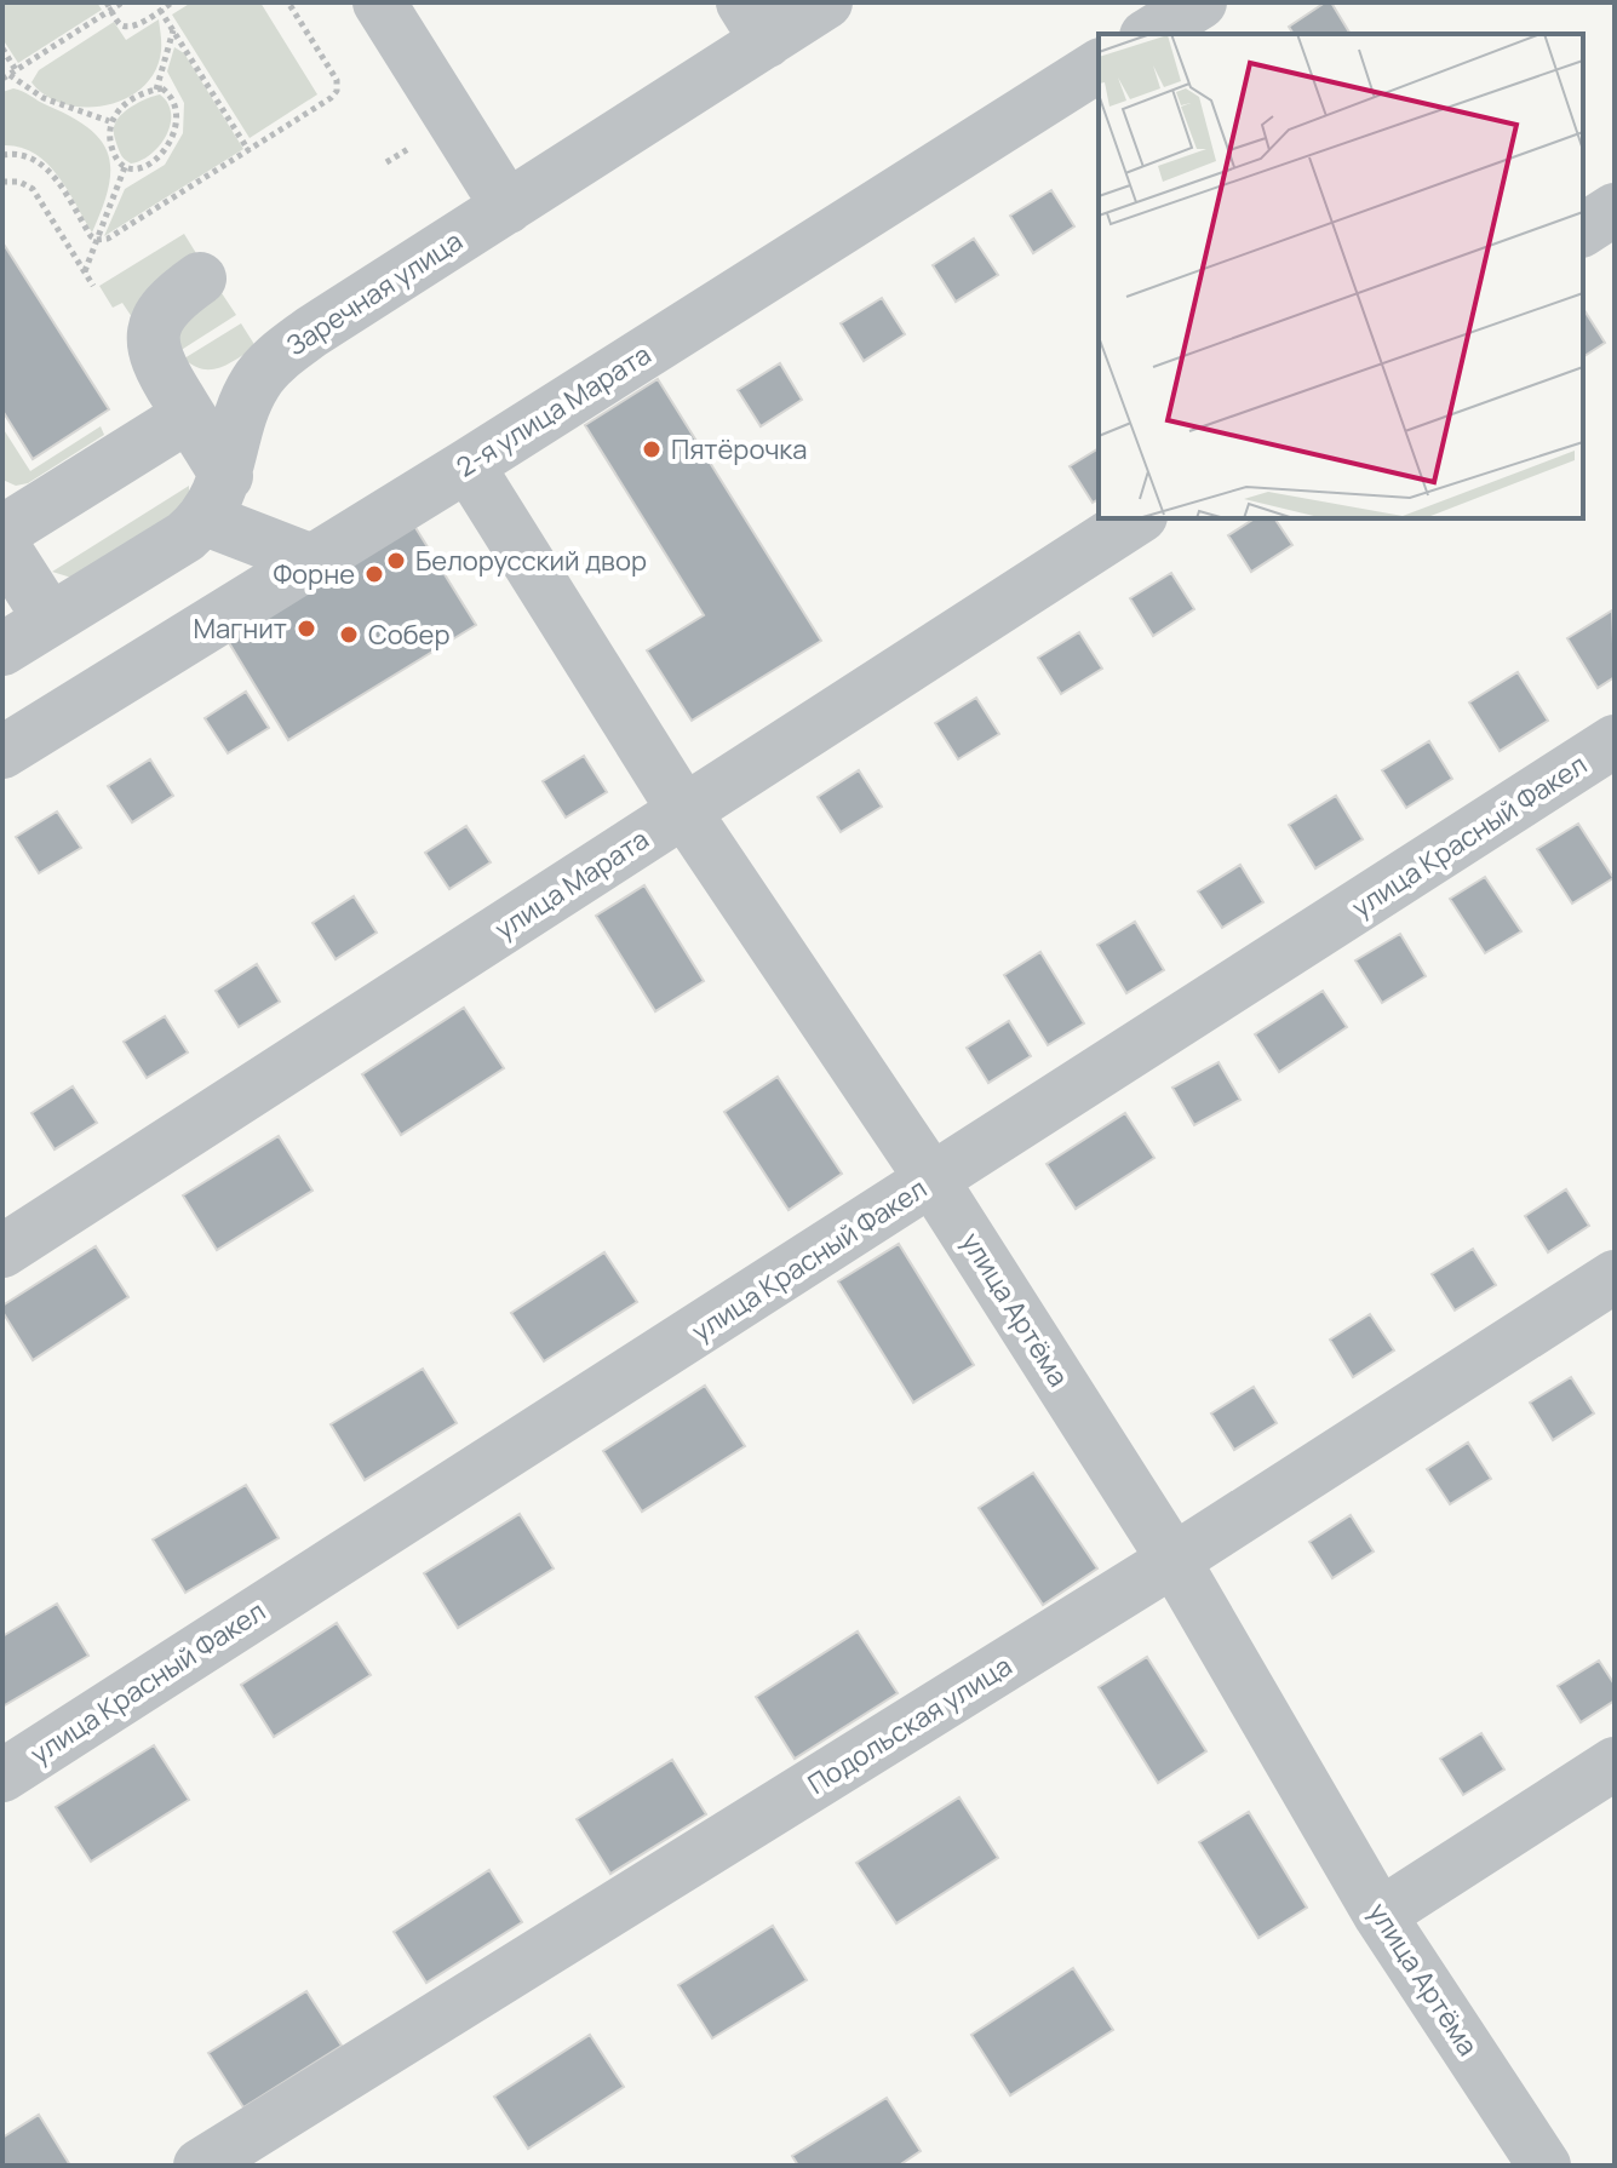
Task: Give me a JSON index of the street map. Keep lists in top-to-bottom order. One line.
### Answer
{"streets":{"street":["Заречная улица","2-я улица Марата","улица Красный Факел","улица Марата","улица Артёма","Подольская улица"]},"crossings":[["2-я улица Марата","улица Артёма"],["улица Красный Факел","улица Артёма"],["улица Марата","улица Артёма"],["улица Артёма","Подольская улица"]],"places":["Пятёрочка","Белорусский двор","Форне","Магнит","Собер"]}
